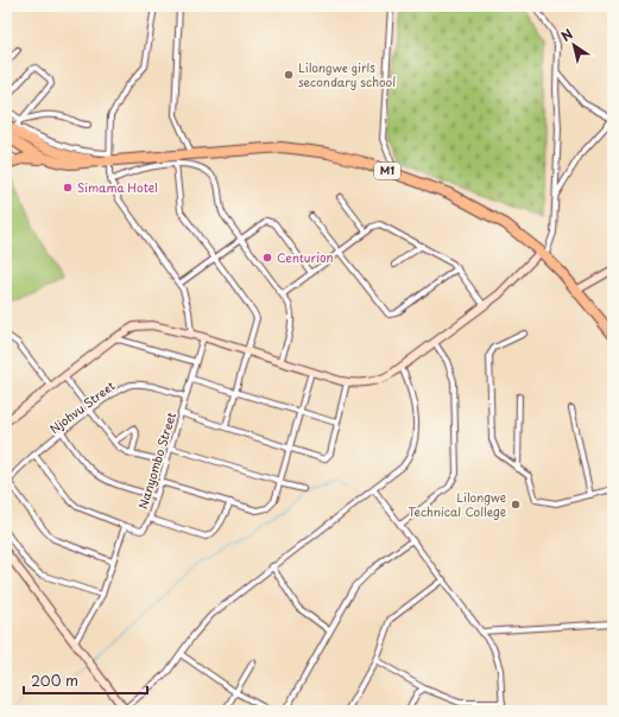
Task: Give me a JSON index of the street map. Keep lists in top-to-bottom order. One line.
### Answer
{"streets":{"highway":["M1"],"street":["Njohvu Street","Nanyombo Street"]},"crossings":[["Njohvu Street","Nanyombo Street"]],"places":["Lilongwe girls secondary school","Simama Hotel","Centurion","Lilongwe Technical College"],"scale_bar":"200 m","north":"top left"}
